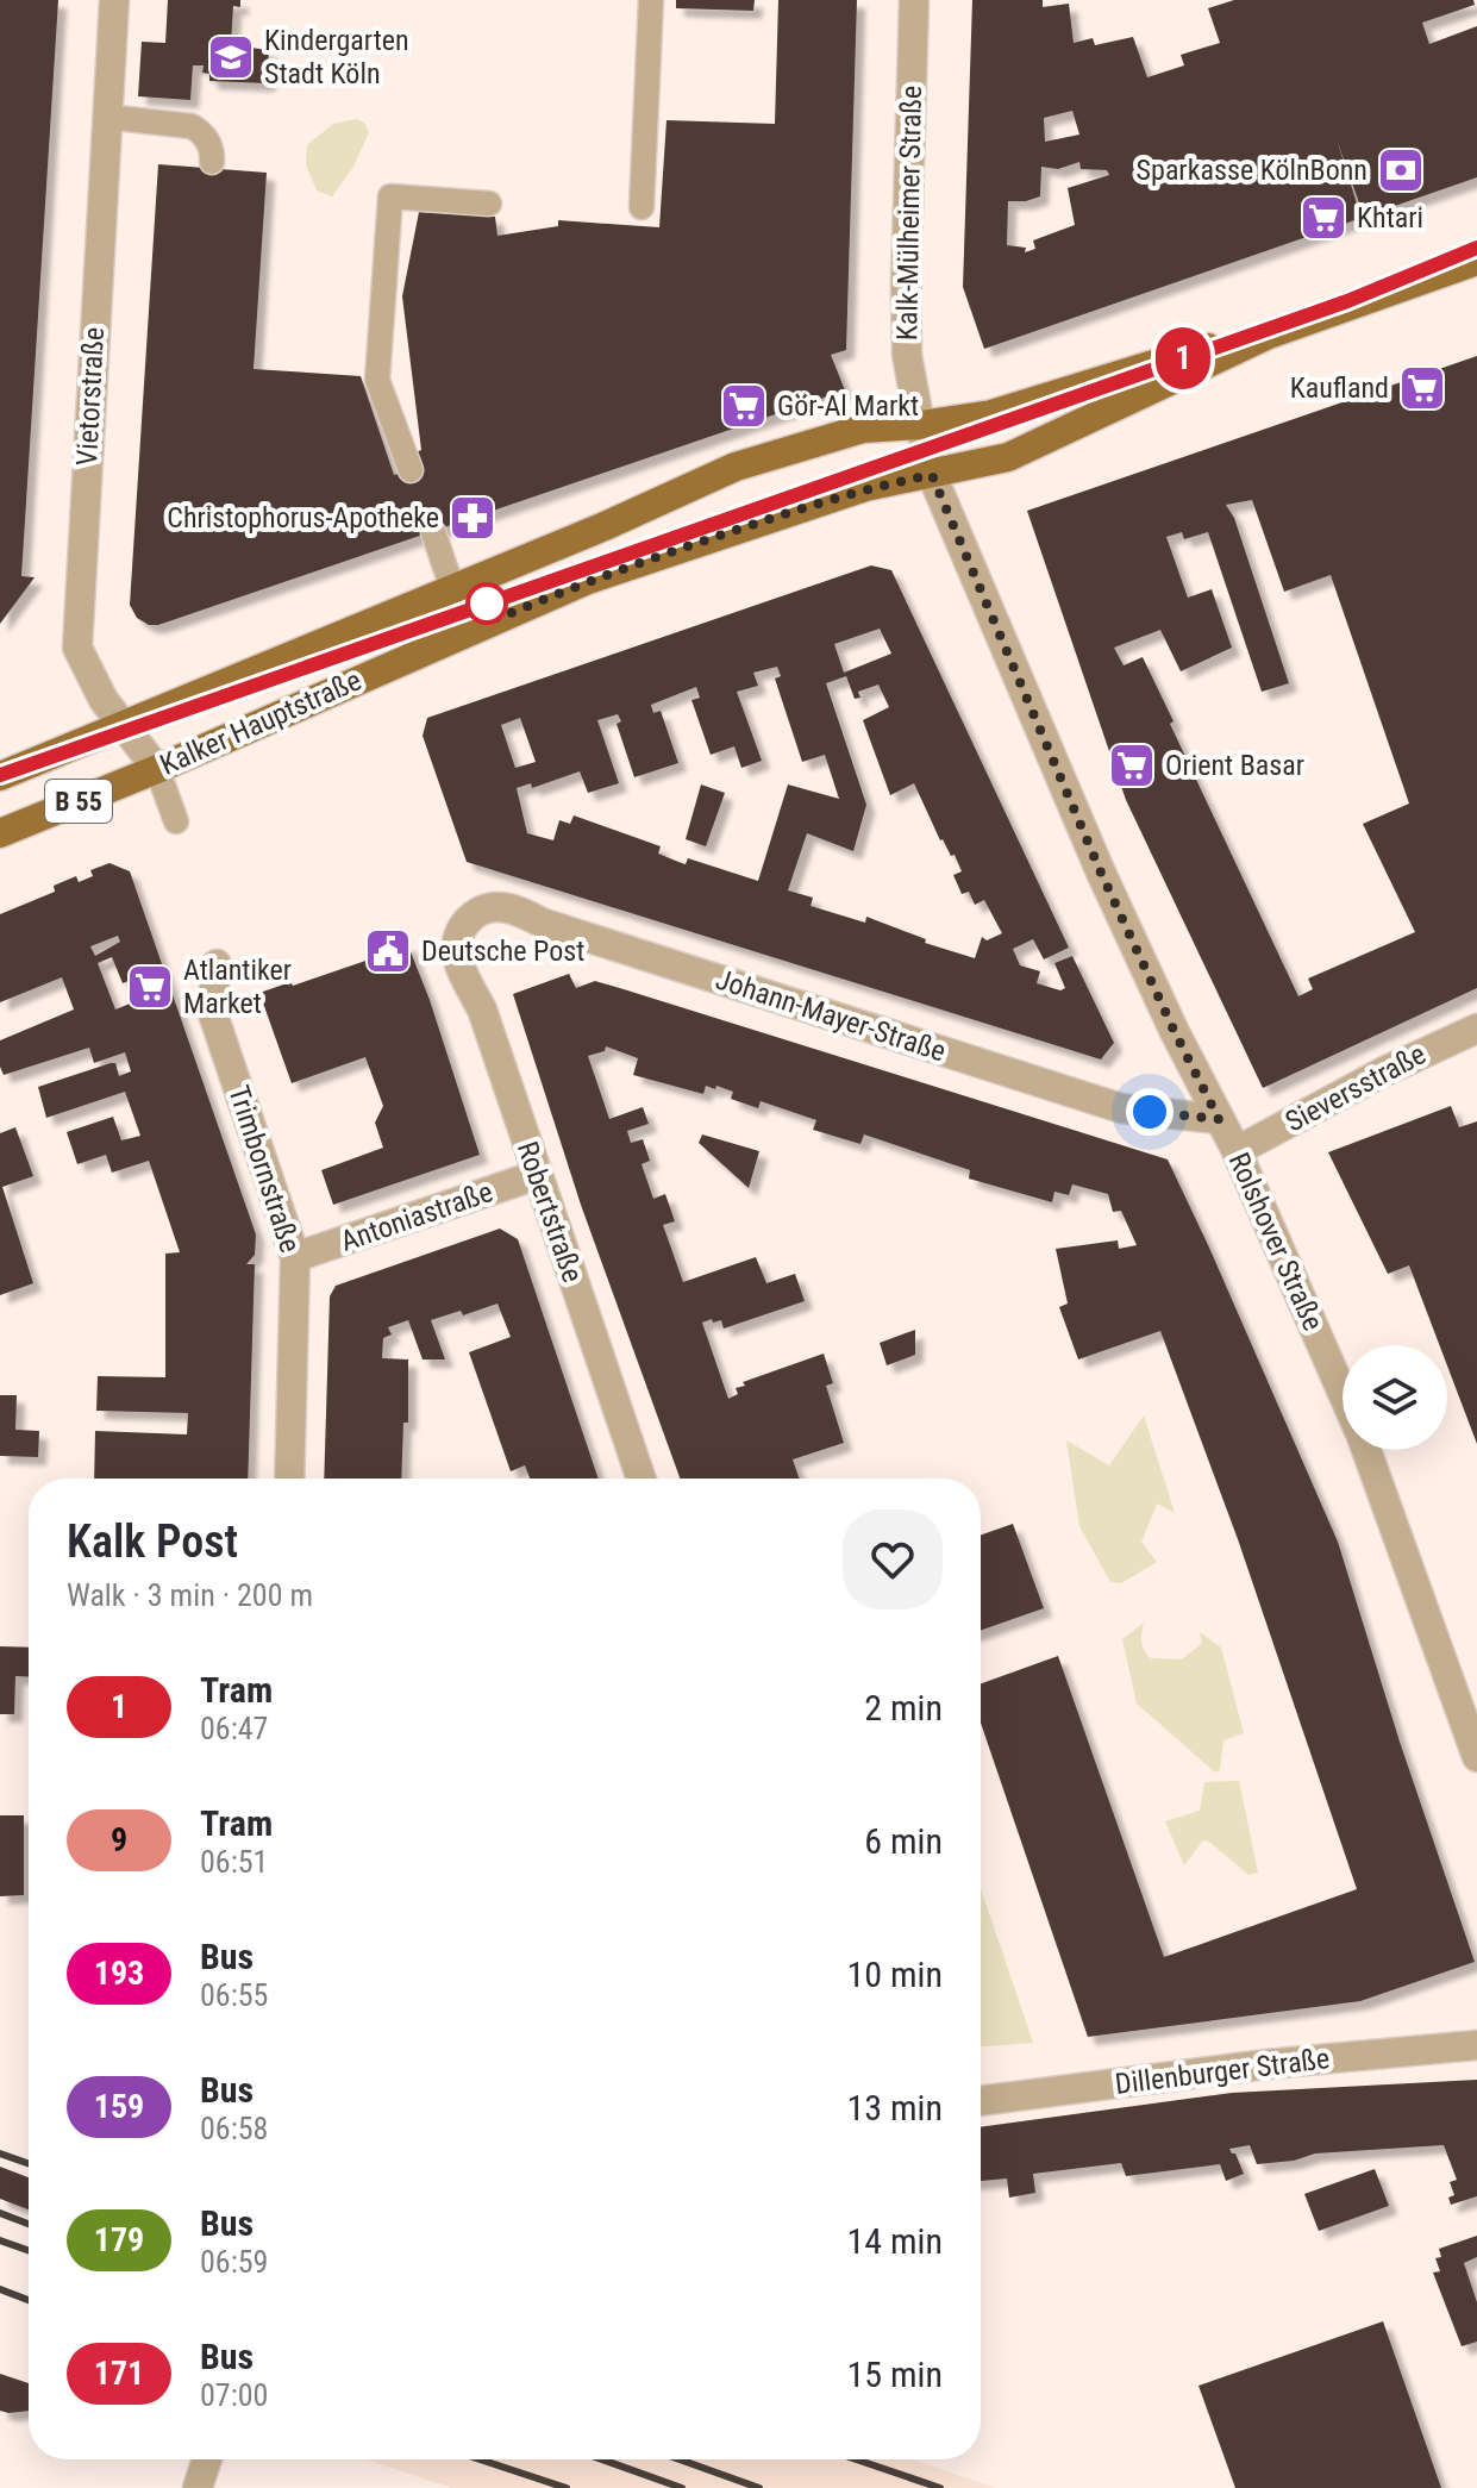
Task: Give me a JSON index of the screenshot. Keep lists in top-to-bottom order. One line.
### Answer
{"streets":{"main road":["Kalker Hauptstraße","B 55"],"street":["Kalk-Mülheimer Straße","Vietorstraße","Johann-Mayer-Straße","Sieversstraße","Trimbornstraße","Robertstraße","Antoniastraße","Rolshover Straße","Dillenburger Straße"]},"crossings":[["Kalk-Mülheimer Straße","Kalker Hauptstraße"],["Kalk-Mülheimer Straße","Rolshover Straße"],["Vietorstraße","Kalker Hauptstraße"],["Kalker Hauptstraße","Rolshover Straße"],["Johann-Mayer-Straße","Robertstraße"],["Johann-Mayer-Straße","Rolshover Straße"],["Sieversstraße","Rolshover Straße"],["Trimbornstraße","Antoniastraße"],["Robertstraße","Antoniastraße"]],"places":{"school or university":["Kindergarten Stadt Köln"],"bank":["Sparkasse KölnBonn"],"supermarket":["Khtari","Kaufland","Gör-Al Markt","Orient Basar","Atlantiker Market"],"pharmacy":["Christophorus-Apotheke"],"public building":["Deutsche Post"]},"lines":["tram line 1"],"page":{"on_map":"1","heading":["Kalk Post","Walk · 3 min · 200 m"],"list":[{"mark":"1","name":"Tram","note":"06:47","value":"2 min"},{"mark":"9","name":"Tram","note":"06:51","value":"6 min"},{"mark":"193","name":"Bus","note":"06:55","value":"10 min"},{"mark":"159","name":"Bus","note":"06:58","value":"13 min"},{"mark":"179","name":"Bus","note":"06:59","value":"14 min"},{"mark":"171","name":"Bus","note":"07:00","value":"15 min"}]}}
